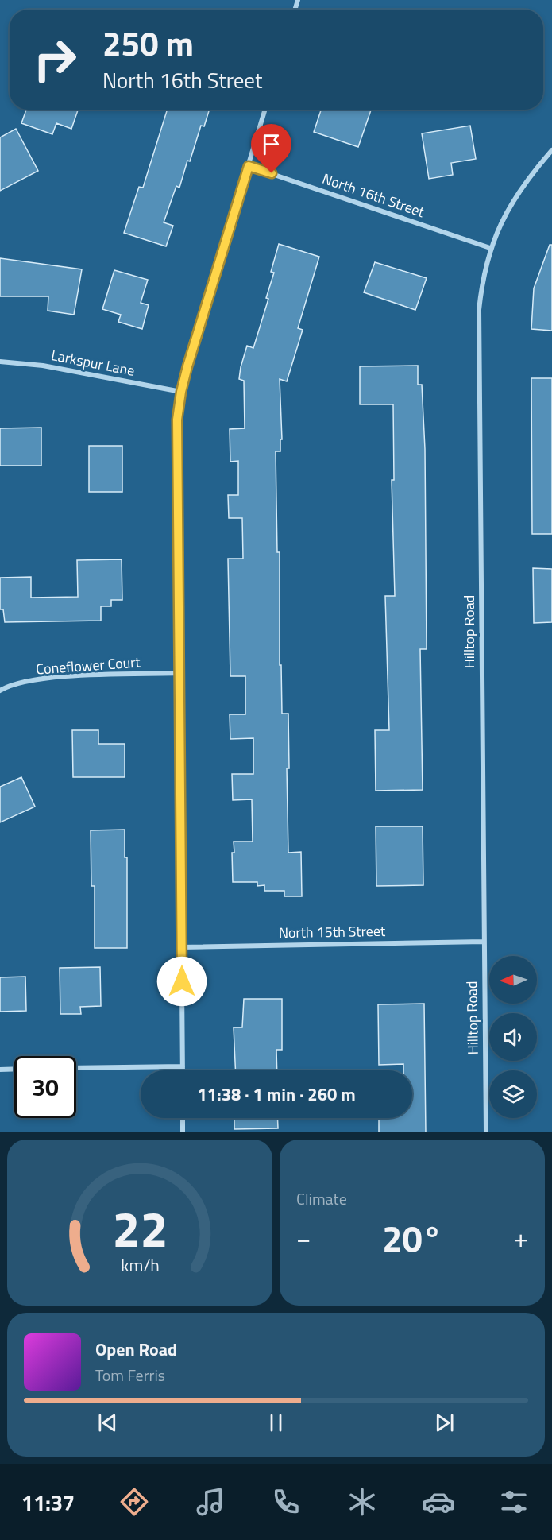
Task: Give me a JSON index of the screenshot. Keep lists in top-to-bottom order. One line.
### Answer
{"streets":{"street":["North 16th Street","Larkspur Lane","Hilltop Road","Coneflower Court","North 15th Street"]},"crossings":[["North 16th Street","Hilltop Road"],["Hilltop Road","North 15th Street"]],"north":"left","page":{"turn":["250 m","North 16th Street"],"limit":"30","trip":"11:38 · 1 min · 260 m","tile":"Climate","heat":["−","20°","+"],"song":["Open Road","Tom Ferris"],"tabs":"11:37","gauge":["22","km/h"]}}
